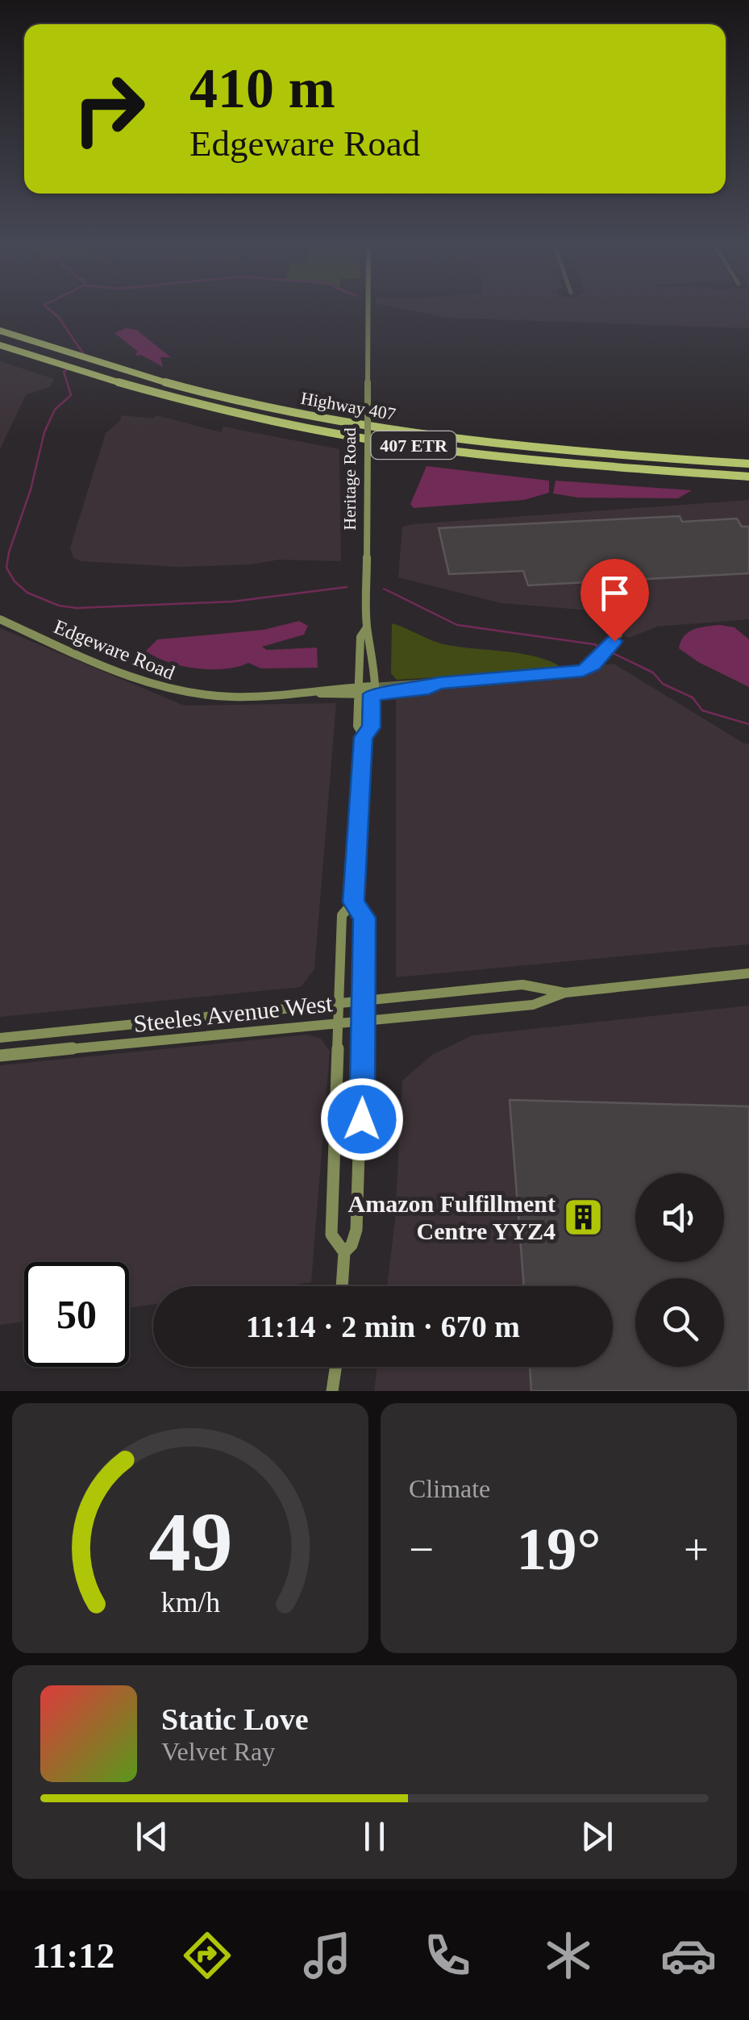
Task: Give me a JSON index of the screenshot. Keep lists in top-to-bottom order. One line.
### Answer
{"streets":{"highway":["Highway 407","407 ETR"],"main road":["Heritage Road","Edgeware Road","Steeles Avenue West"]},"crossings":[["Heritage Road","Edgeware Road"],["Heritage Road","Steeles Avenue West"]],"places":{"building":["Amazon Fulfillment Centre YYZ4"]},"page":{"turn":["410 m","Edgeware Road"],"limit":"50","trip":"11:14 · 2 min · 670 m","tile":"Climate","heat":["−","19°","+"],"song":["Static Love","Velvet Ray"],"tabs":"11:12","gauge":["49","km/h"]}}
